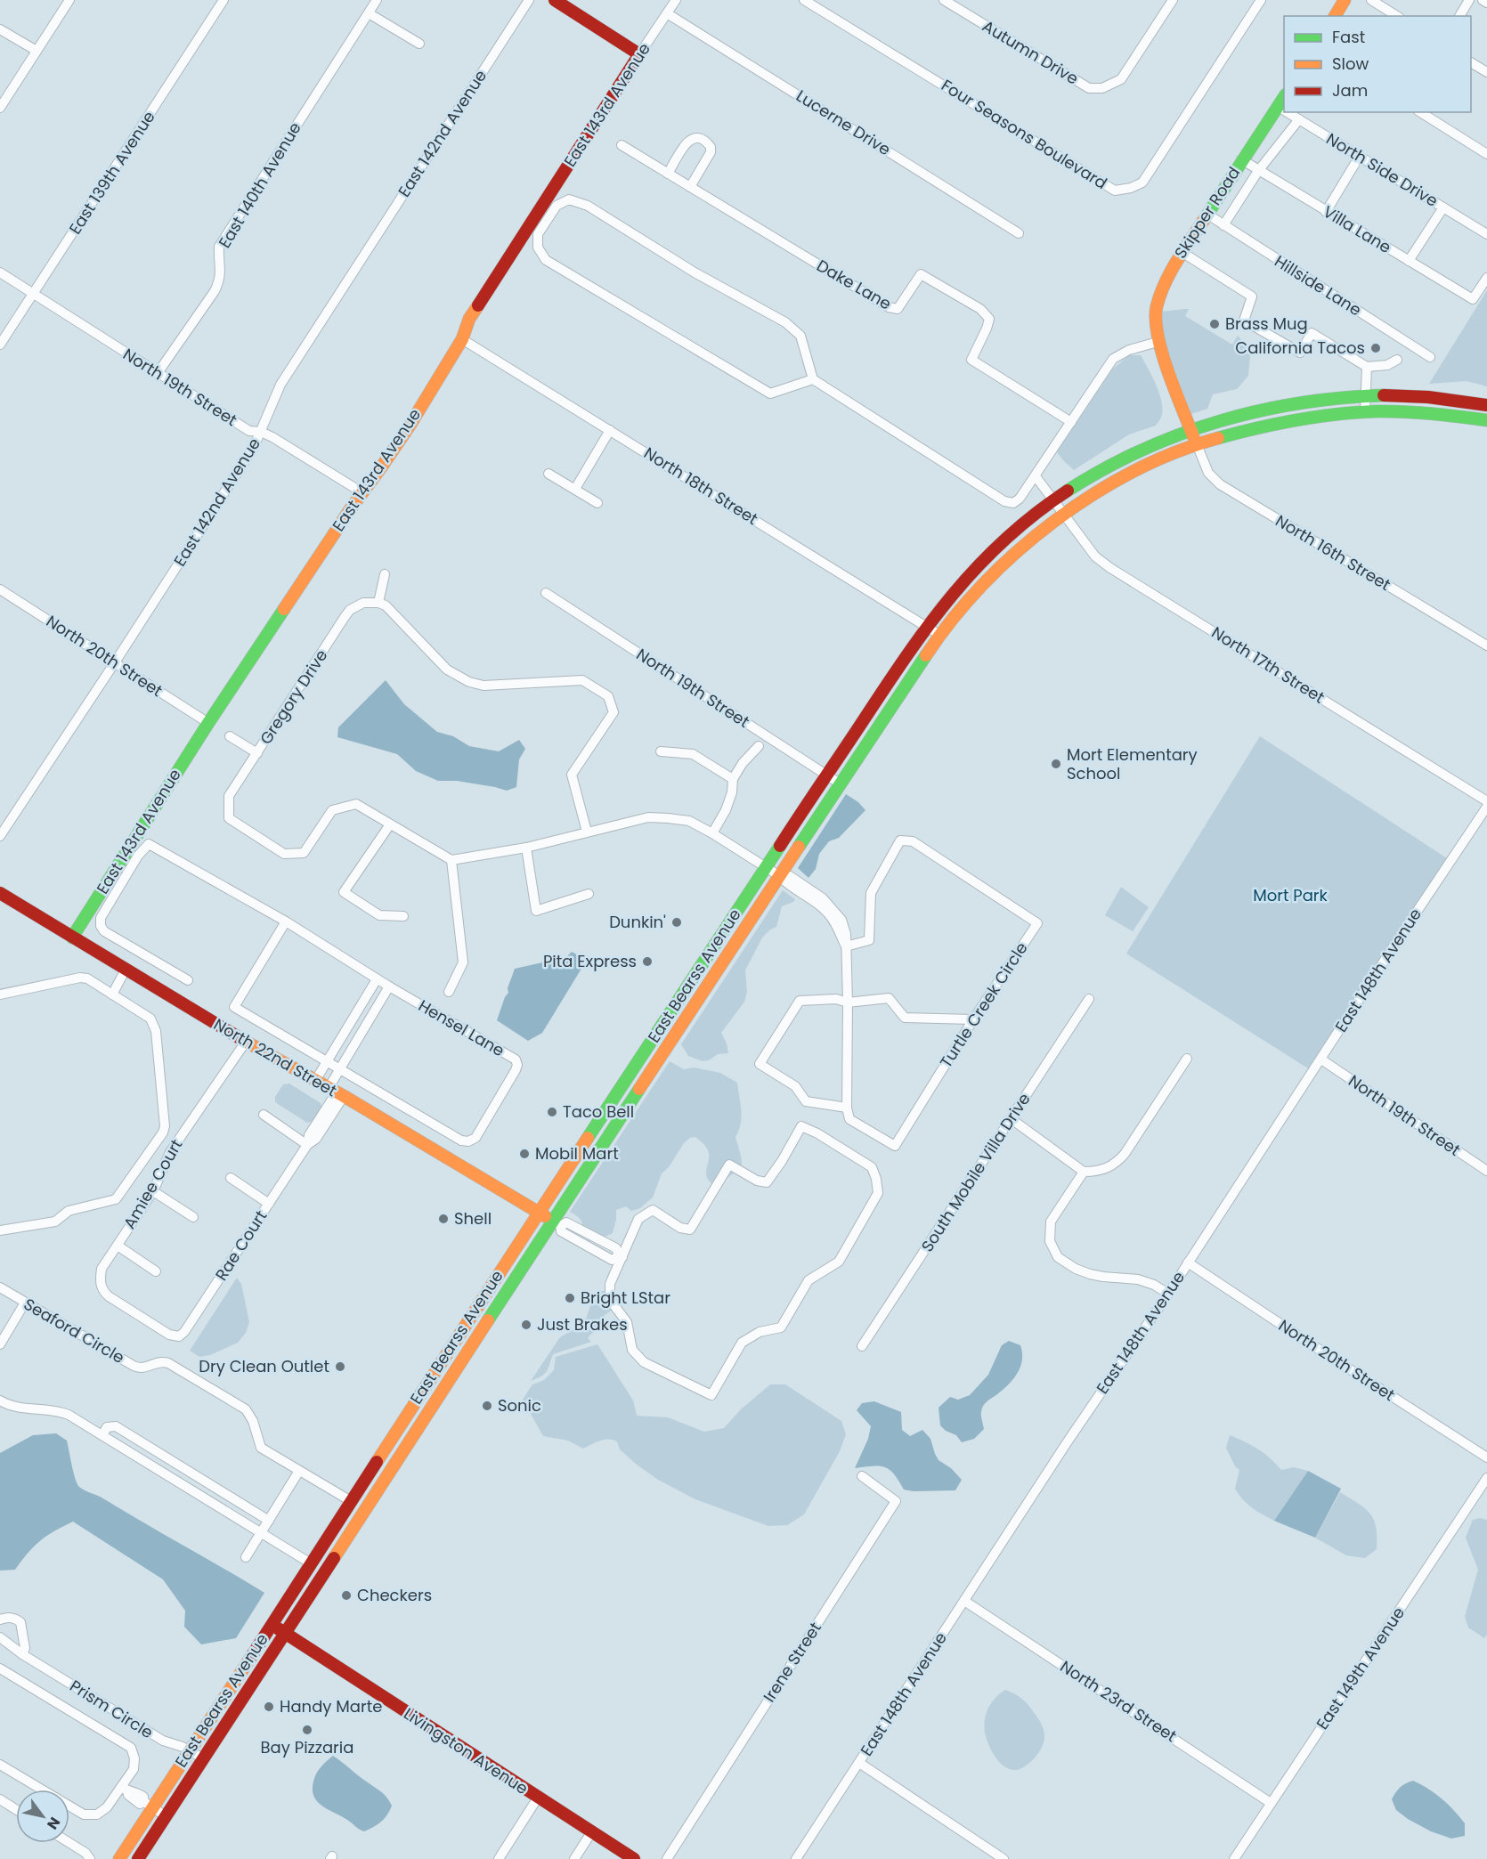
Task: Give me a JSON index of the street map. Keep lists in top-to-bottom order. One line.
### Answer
{"streets":{"main road":["East 143rd Avenue","Skipper Road","East Bearss Avenue","North 22nd Street","Livingston Avenue"],"street":["Autumn Drive","Lucerne Drive","East 142nd Avenue","Four Seasons Boulevard","North Side Drive","East 139th Avenue","East 140th Avenue","Villa Lane","Dake Lane","Hillside Lane","North 19th Street","North 18th Street","North 16th Street","North 20th Street","North 17th Street","Gregory Drive","East 148th Avenue","Turtle Creek Circle","Hensel Lane","South Mobile Villa Drive","Amiee Court","Rae Court","Seaford Circle","Irene Street","East 149th Avenue","North 23rd Street","Prism Circle"]},"crossings":[["East 143rd Avenue","Lucerne Drive"],["East 143rd Avenue","North 19th Street"],["East 143rd Avenue","North 18th Street"],["East 143rd Avenue","North 20th Street"],["East 143rd Avenue","Hensel Lane"],["East 143rd Avenue","North 22nd Street"],["East 142nd Avenue","North 19th Street"],["East 142nd Avenue","North 20th Street"],["North Side Drive","Skipper Road"],["East 139th Avenue","North 19th Street"],["East 140th Avenue","North 19th Street"],["Skipper Road","Villa Lane"],["Skipper Road","Hillside Lane"],["Skipper Road","North 16th Street"],["Skipper Road","East Bearss Avenue"],["North 19th Street","East 148th Avenue"],["North 19th Street","East Bearss Avenue"],["North 18th Street","East Bearss Avenue"],["North 16th Street","East Bearss Avenue"],["North 20th Street","East 148th Avenue"],["North 17th Street","East Bearss Avenue"],["East 148th Avenue","North 23rd Street"],["East Bearss Avenue","North 22nd Street"],["East Bearss Avenue","Seaford Circle"],["East Bearss Avenue","Prism Circle"],["East Bearss Avenue","Livingston Avenue"],["Hensel Lane","Rae Court"],["North 22nd Street","Amiee Court"],["North 22nd Street","Rae Court"],["Amiee Court","Rae Court"],["East 149th Avenue","North 23rd Street"]],"parks":["Mort Park"],"places":["Brass Mug","California Tacos","Mort Elementary School","Dunkin'","Pita Express","Taco Bell","Mobil Mart","Shell","Bright LStar","Just Brakes","Dry Clean Outlet","Sonic","Checkers","Handy Marte","Bay Pizzaria"],"legend":["Fast","Slow","Jam"],"north":"bottom right"}
